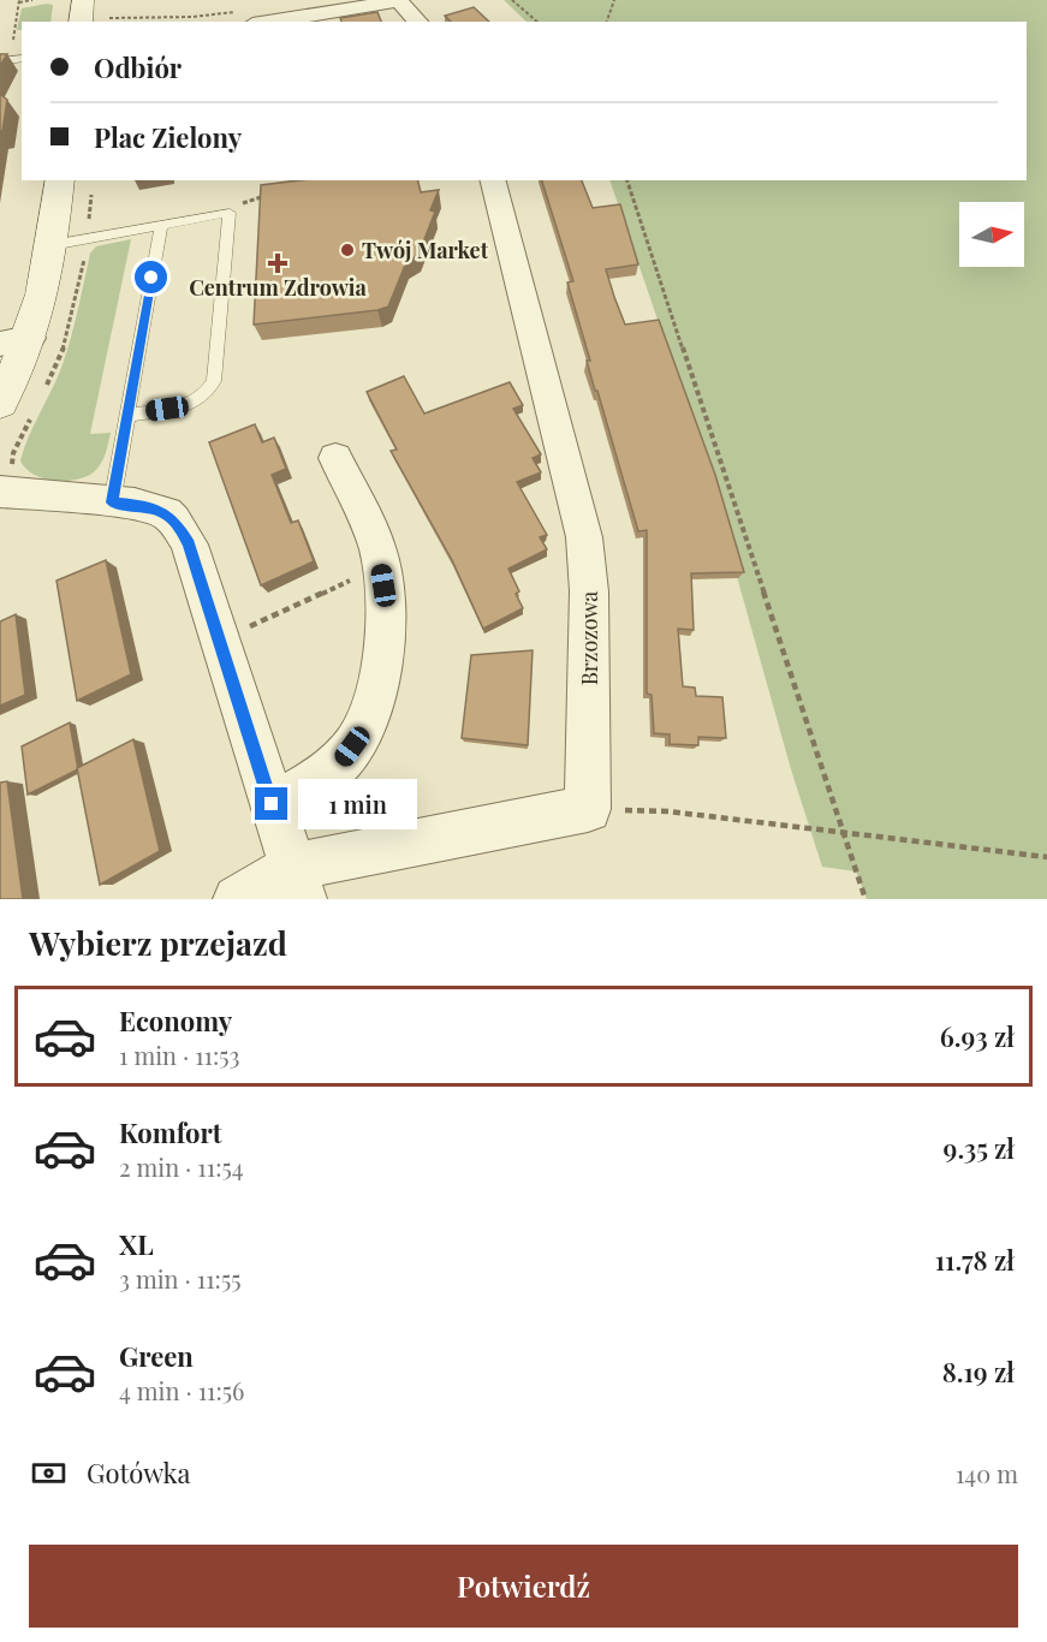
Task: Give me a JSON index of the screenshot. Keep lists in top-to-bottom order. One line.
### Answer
{"streets":{"street":["Brzozowa"]},"places":{"other":["Twój Market"],"health":["Centrum Zdrowia"]},"north":"right","page":{"banner":["Odbiór","Plac Zielony"],"bubble":"1 min","heading":"Wybierz przejazd","list":[{"name":"Economy","note":"1 min · 11:53","value":"6.93 zł"},{"name":"Komfort","note":"2 min · 11:54","value":"9.35 zł"},{"name":"XL","note":"3 min · 11:55","value":"11.78 zł"},{"name":"Green","note":"4 min · 11:56","value":"8.19 zł"}],"pay":["Gotówka","140 m"],"buttons":"Potwierdź"}}
